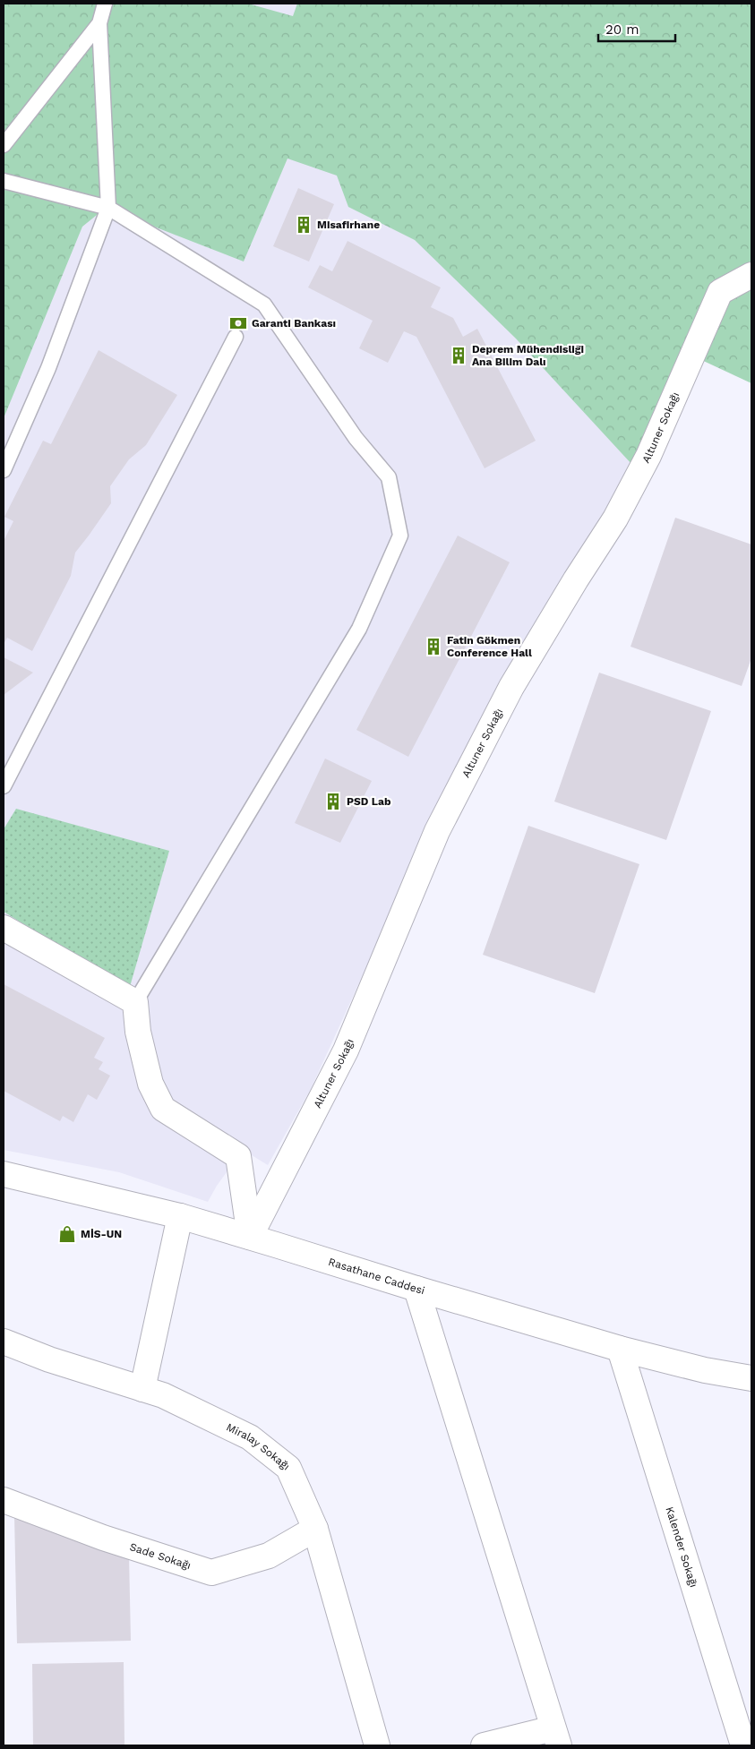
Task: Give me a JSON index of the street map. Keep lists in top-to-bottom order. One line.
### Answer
{"streets":{"street":["Altuner Sokağı","Rasathane Caddesi","Miralay Sokağı","Kalender Sokağı","Sade Sokağı"]},"crossings":[["Altuner Sokağı","Rasathane Caddesi"],["Rasathane Caddesi","Kalender Sokağı"],["Miralay Sokağı","Sade Sokağı"]],"places":{"building":["Misafirhane","Deprem Mühendisliği Ana Bilim Dalı","Fatin Gökmen Conference Hall","PSD Lab"],"bank":["Garanti Bankası"],"shop":["MİS-UN"]},"scale_bar":"20 m"}
